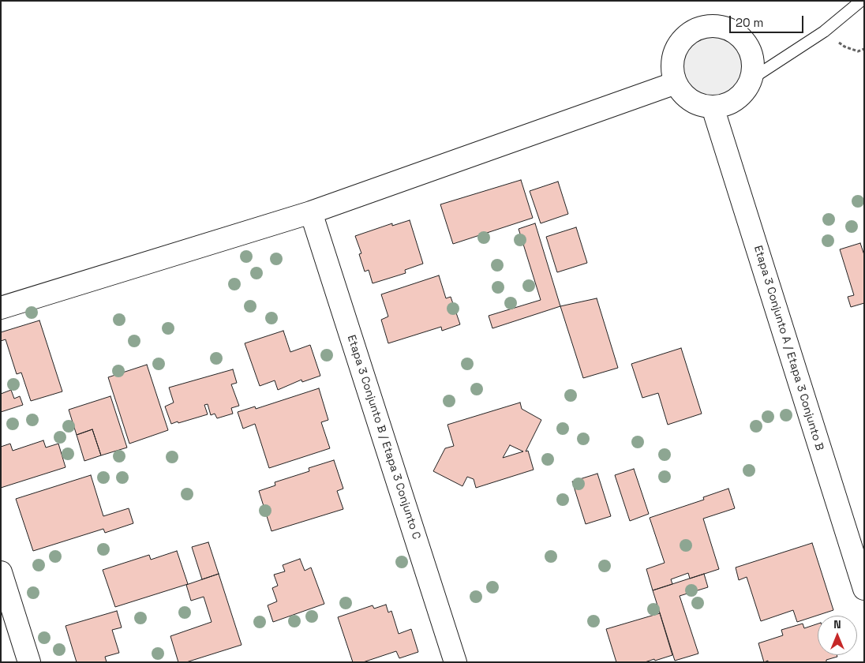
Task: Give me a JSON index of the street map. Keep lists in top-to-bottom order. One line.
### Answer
{"streets":{"street":["Etapa 3 Conjunto A / Etapa 3 Conjunto B","Etapa 3 Conjunto B / Etapa 3 Conjunto C"]},"scale_bar":"20 m","north":"top"}
